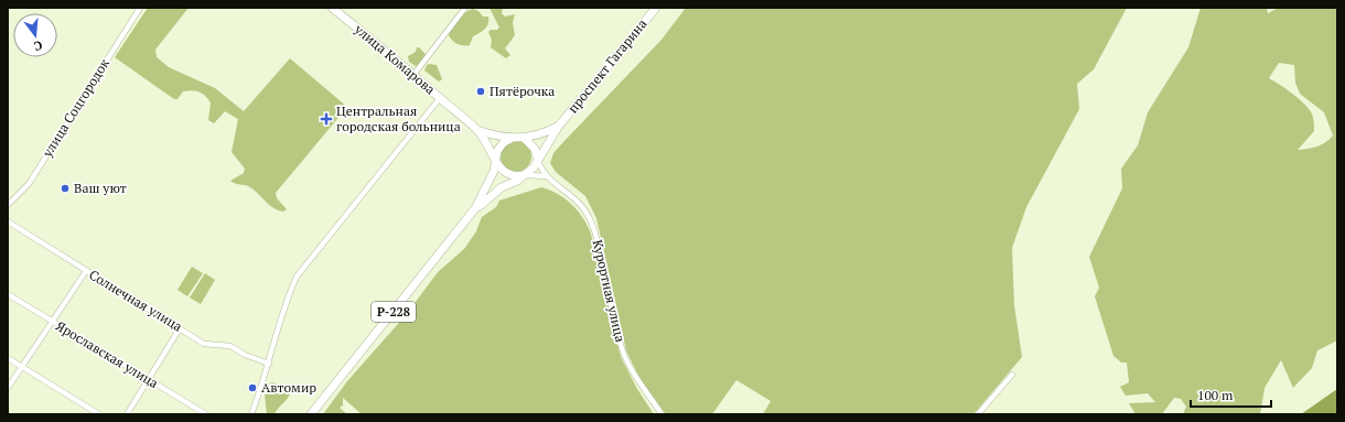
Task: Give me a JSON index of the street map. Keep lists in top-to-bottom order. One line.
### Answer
{"streets":{"main road":["улица Комарова","проспект Гагарина","Р-228"],"street":["улица Соцгородок","Курортная улица","Солнечная улица","Ярославская улица"]},"crossings":[["проспект Гагарина","Курортная улица"],["проспект Гагарина","Р-228"],["Курортная улица","Р-228"]],"places":{"other":["Пятёрочка","Ваш уют","Автомир"],"health":["Центральная городская больница"]},"scale_bar":"100 m","north":"bottom"}
